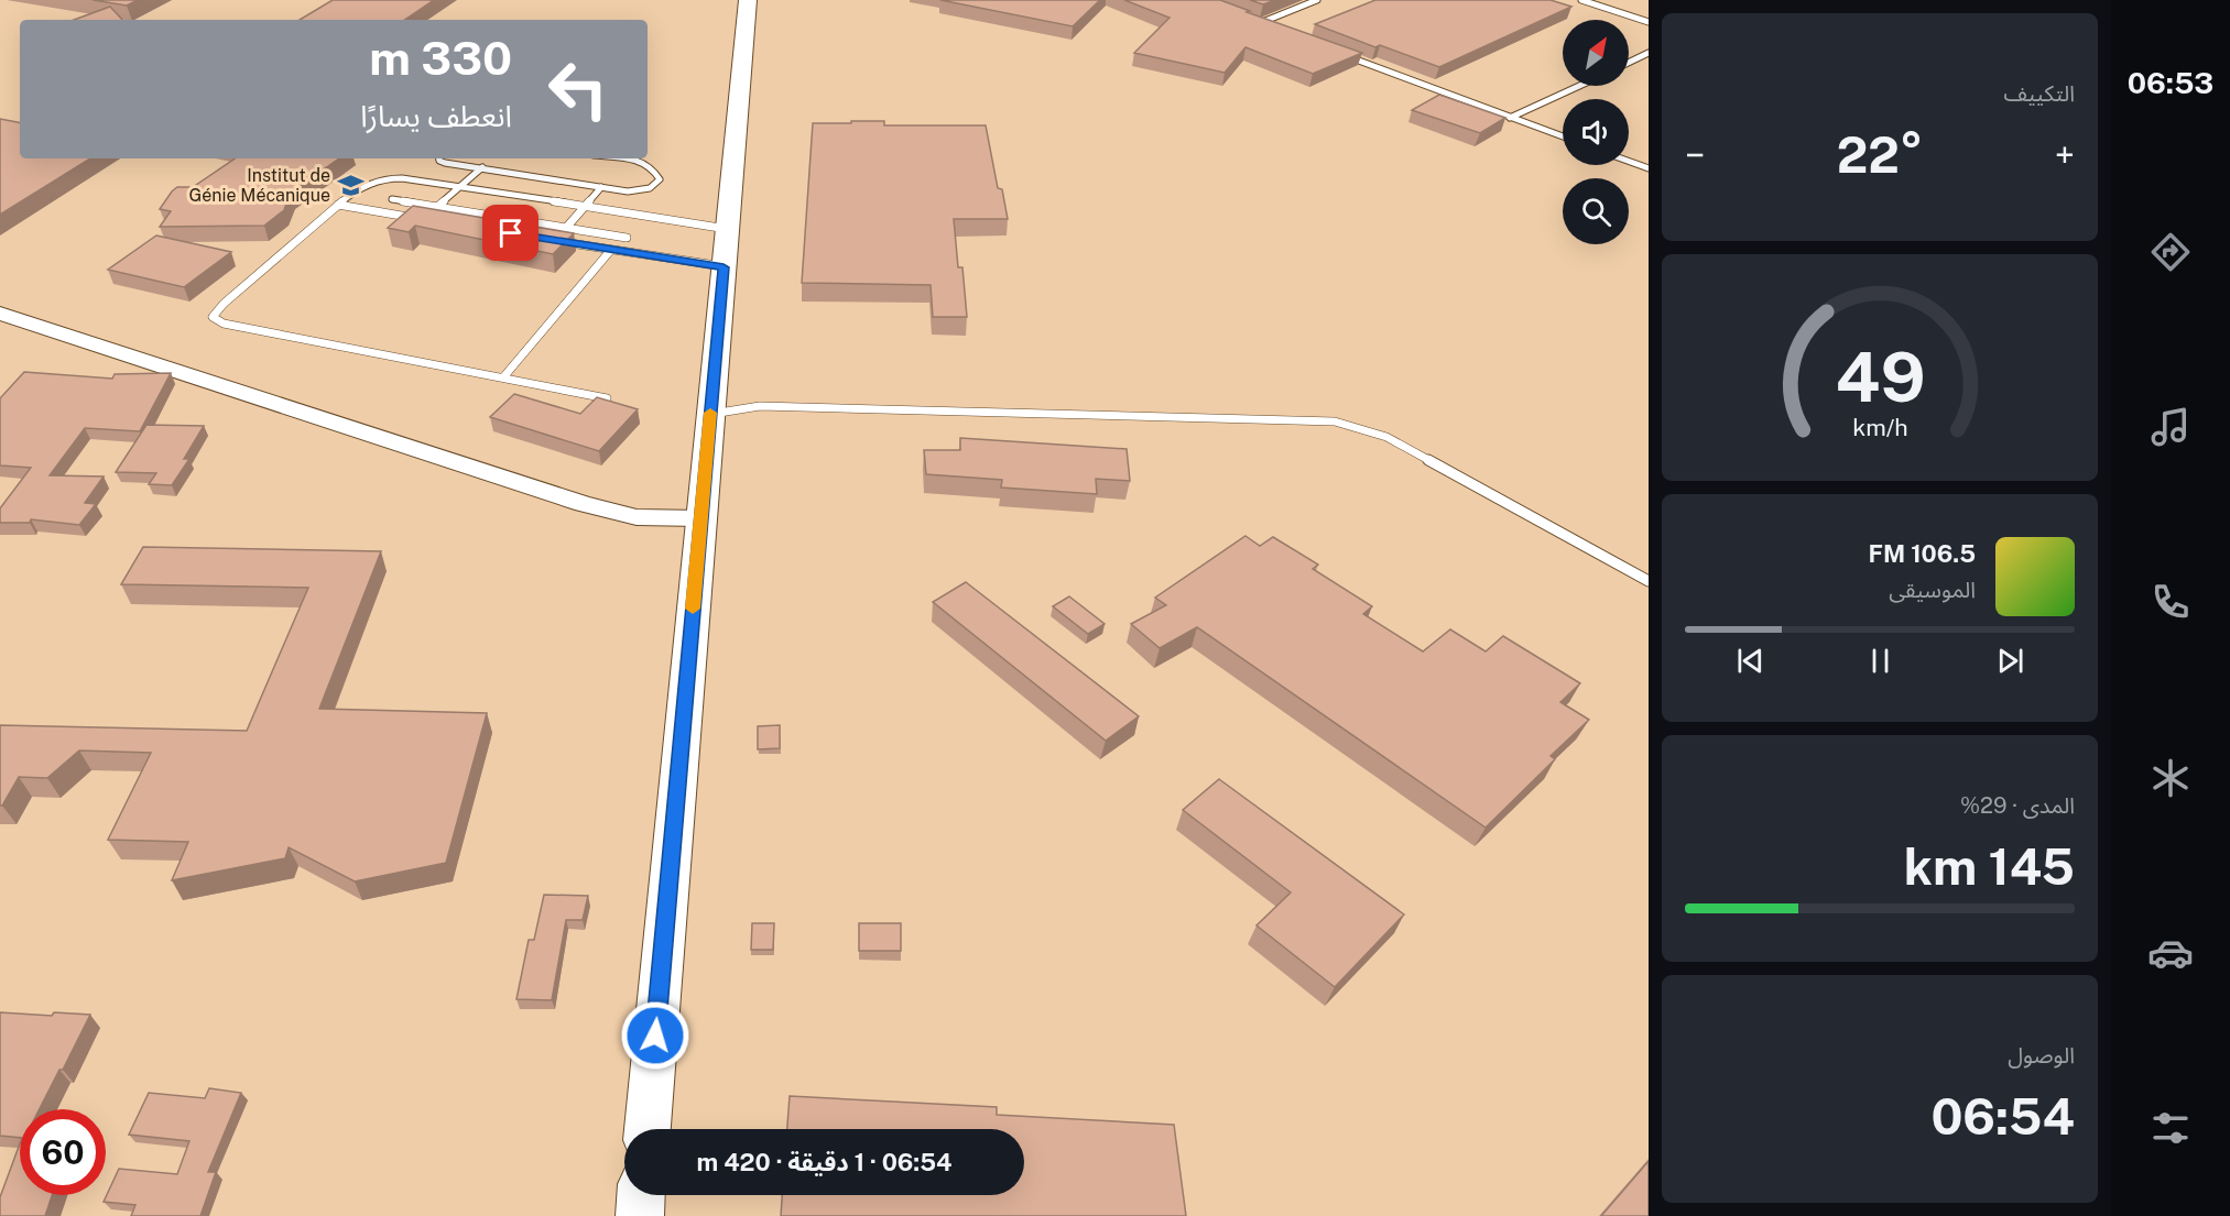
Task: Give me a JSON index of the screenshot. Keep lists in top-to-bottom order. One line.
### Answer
{"places":{"school or university":["Institut de Génie Mécanique"]},"north":"top right","page":{"tabs":"06:53","tile":["التكييف",["المدى · 29%","145 km"],["الوصول","06:54"]],"turn":["330 m","انعطف يسارًا"],"heat":["−","22°","+"],"song":["106.5 FM","الموسيقى"],"limit":"60","trip":"06:54 · 1 دقيقة · 420 m","gauge":["49","km/h"]}}
